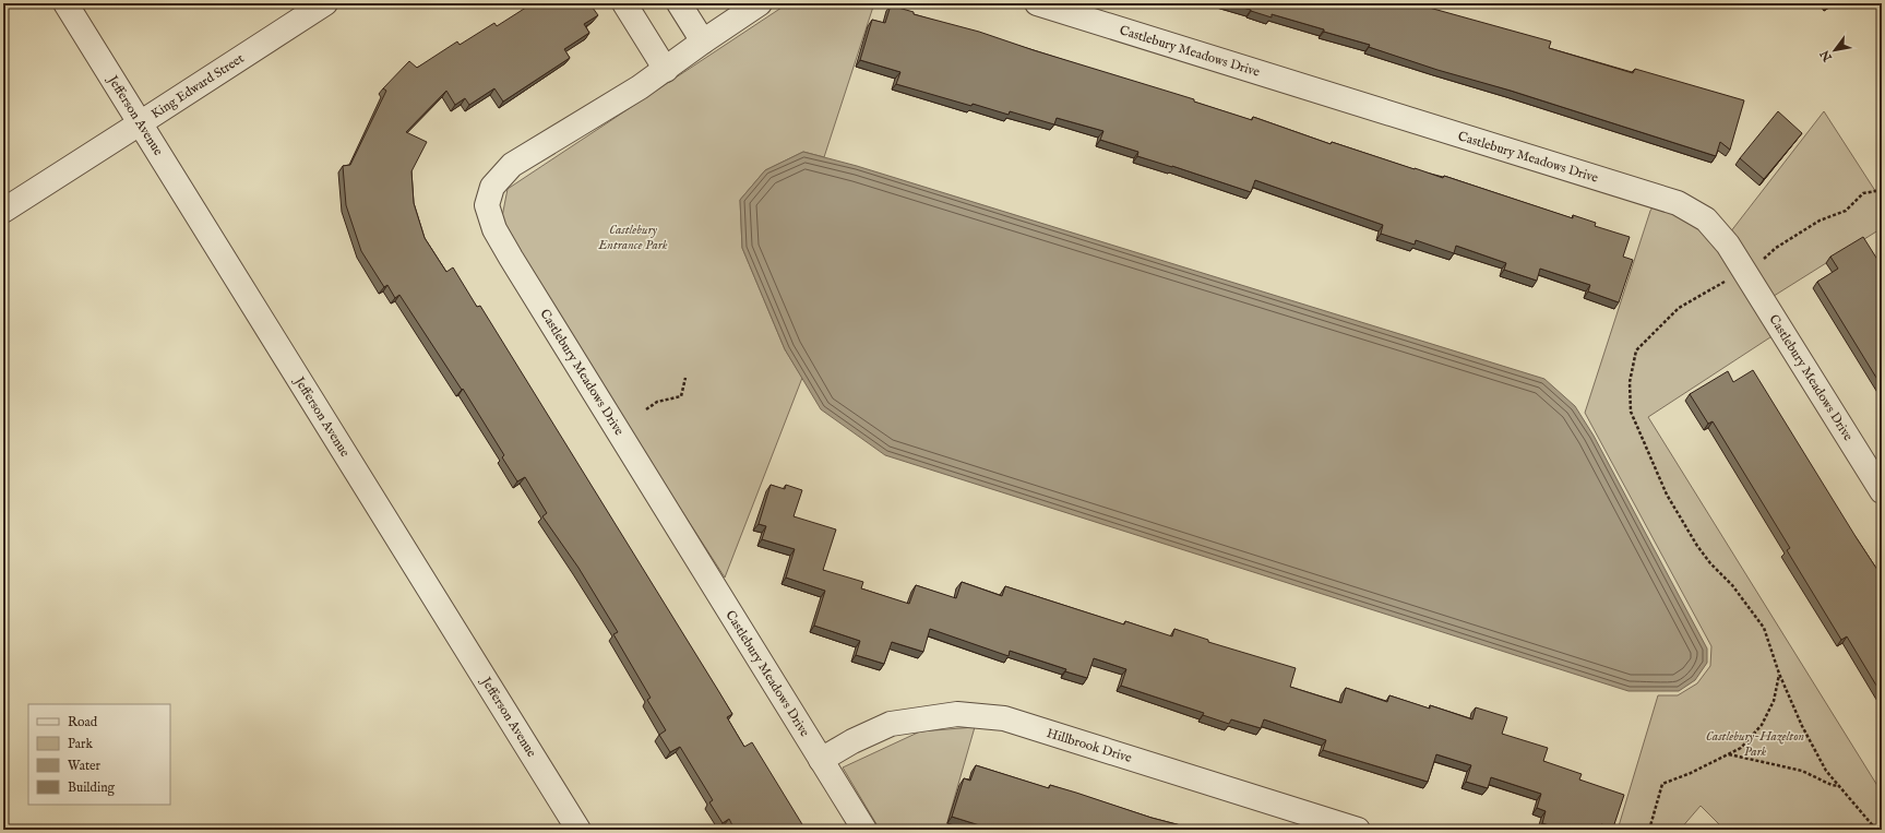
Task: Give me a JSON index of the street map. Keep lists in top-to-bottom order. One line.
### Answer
{"streets":{"street":["Castlebury Meadows Drive","King Edward Street","Jefferson Avenue","Hillbrook Drive"]},"crossings":[["Castlebury Meadows Drive","Hillbrook Drive"],["King Edward Street","Jefferson Avenue"]],"parks":["Castlebury Entrance Park","Castlebury-Hazelton Park"],"legend":["Road","Park","Water","Building"],"north":"bottom left"}
